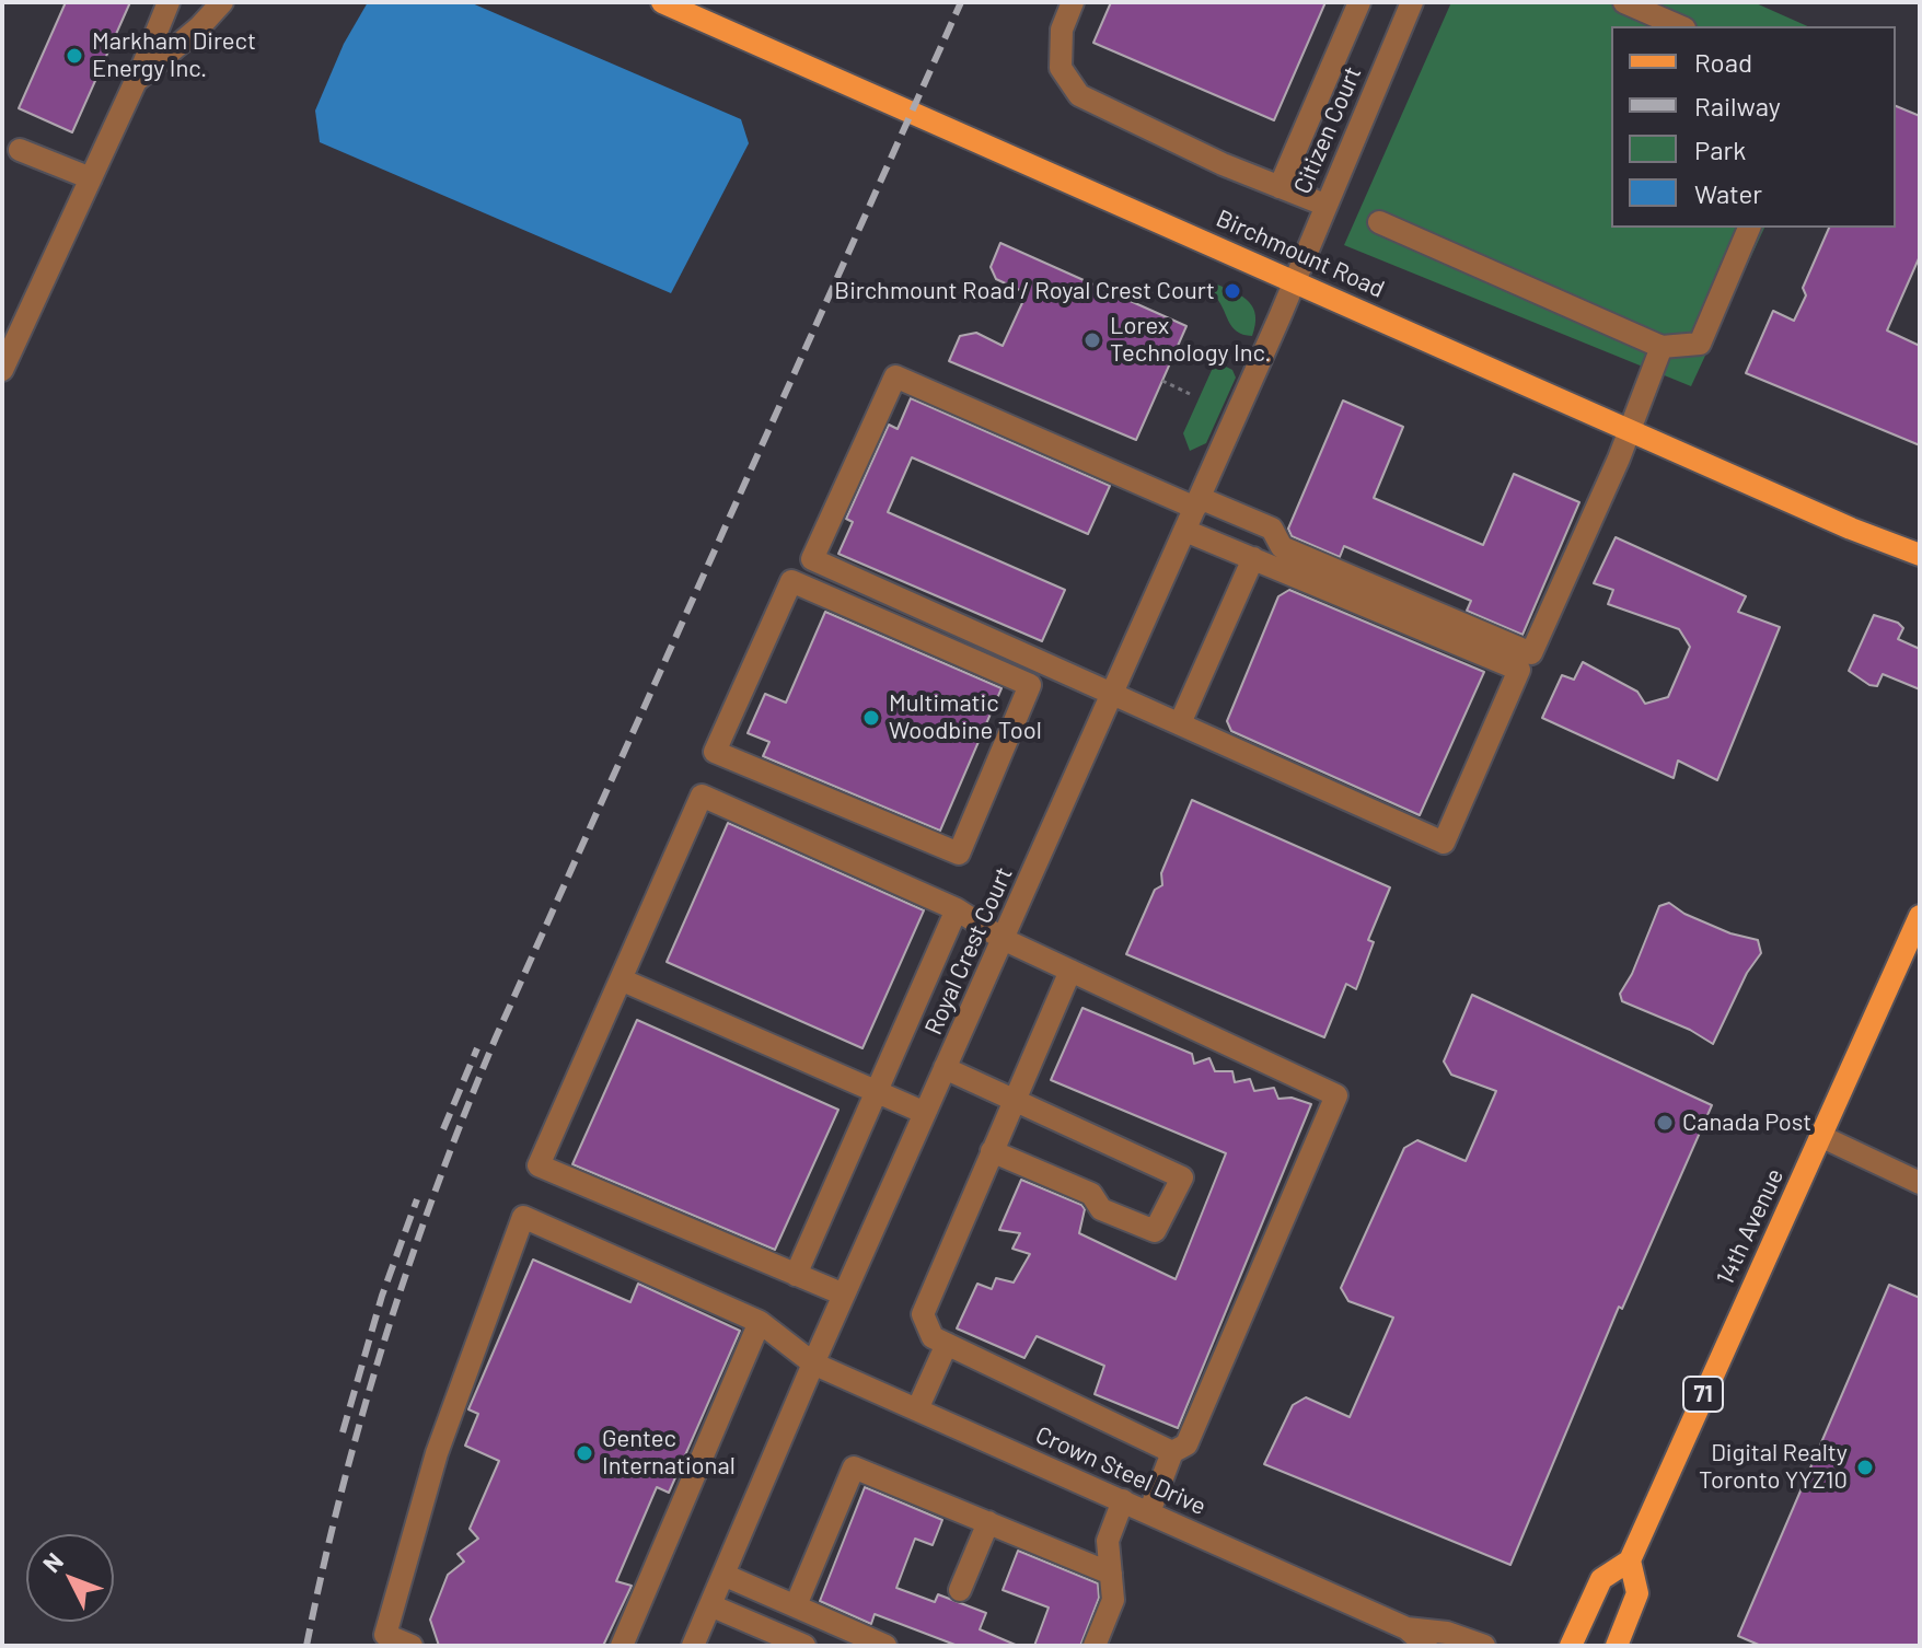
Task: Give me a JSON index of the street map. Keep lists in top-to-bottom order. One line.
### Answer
{"streets":{"main road":["Birchmount Road","14th Avenue","71"],"street":["Citizen Court","Royal Crest Court","Crown Steel Drive"]},"crossings":[["Citizen Court","Birchmount Road"],["Citizen Court","Royal Crest Court"],["Birchmount Road","Royal Crest Court"],["Royal Crest Court","Crown Steel Drive"]],"places":["Markham Direct Energy Inc.","Birchmount Road / Royal Crest Court","Lorex Technology Inc.","Multimatic Woodbine Tool","Canada Post","Gentec International","Digital Realty Toronto YYZ10"],"legend":["Road","Railway","Park","Water"],"north":"top left"}
